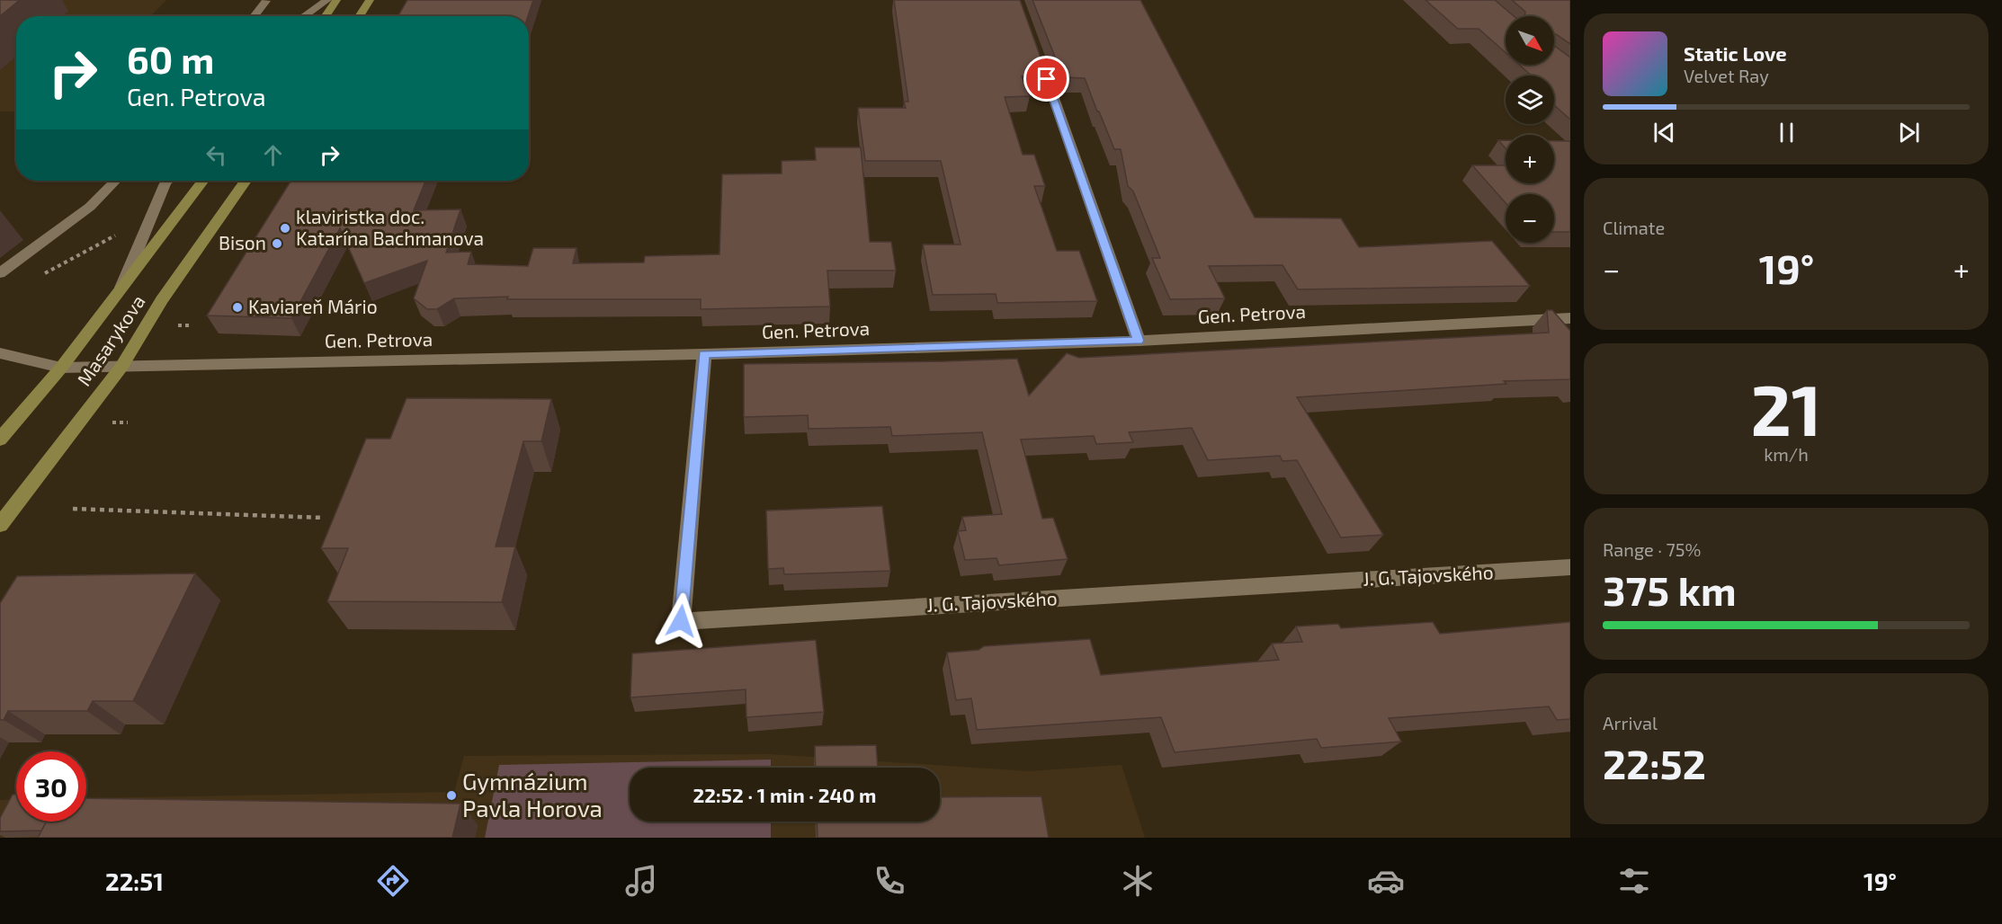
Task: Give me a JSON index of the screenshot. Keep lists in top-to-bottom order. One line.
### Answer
{"streets":{"main road":["Masarykova"],"street":["Gen. Petrova","J. G. Tajovského"]},"crossings":[["Gen. Petrova","Masarykova"],["Gen. Petrova","J. G. Tajovského"]],"places":["klaviristka doc. Katarína Bachmanova","Bison","Kaviareň Mário","Gymnázium Pavla Horova"],"north":"bottom right","page":{"map_buttons":["+","−"],"turn":["60 m","Gen. Petrova"],"song":["Static Love","Velvet Ray"],"tile":["Climate",["21","km/h"],["Range · 75%","375 km"],["Arrival","22:52"]],"heat":["−","19°","+"],"limit":"30","trip":"22:52 · 1 min · 240 m","tabs":["22:51","19°"]}}
